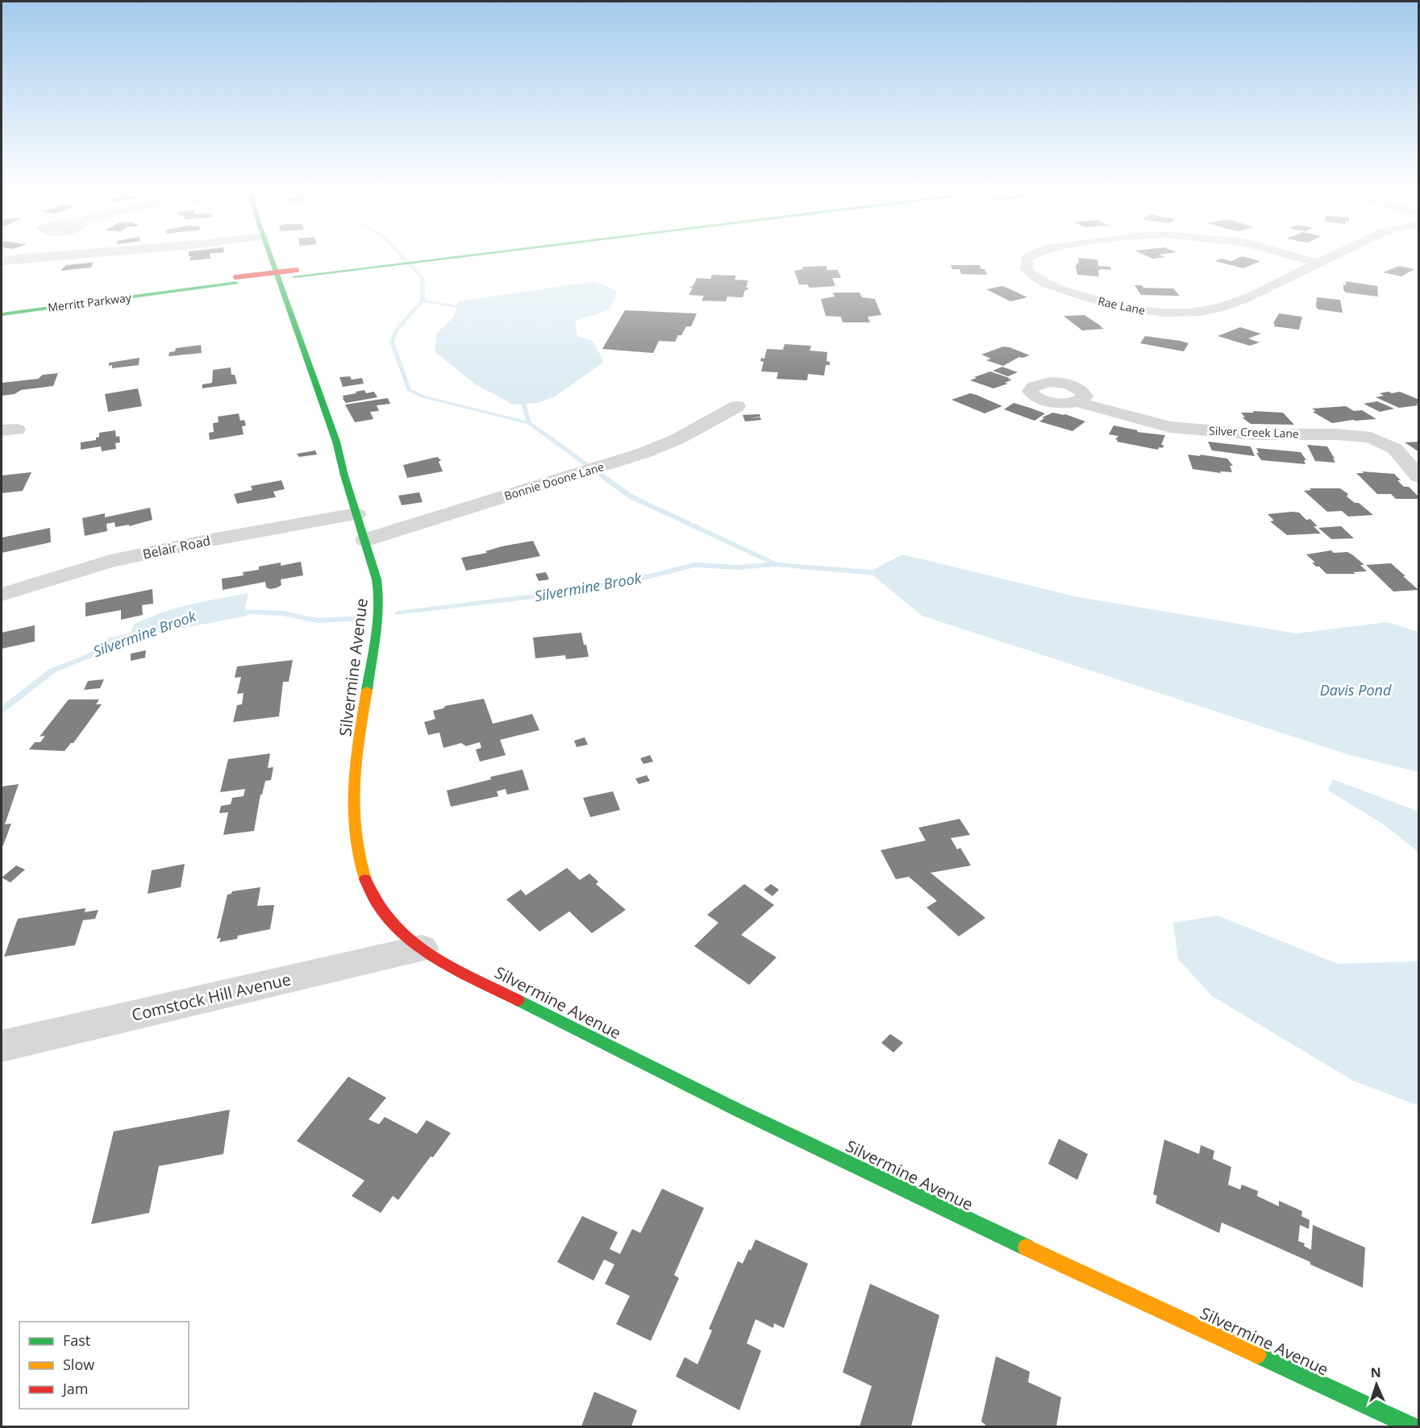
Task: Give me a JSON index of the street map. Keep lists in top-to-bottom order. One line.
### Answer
{"streets":{"main road":["Merritt Parkway","Silvermine Avenue"],"street":["Rae Lane","Silver Creek Lane","Bonnie Doone Lane","Belair Road","Comstock Hill Avenue"]},"crossings":[["Bonnie Doone Lane","Silvermine Avenue"],["Belair Road","Silvermine Avenue"],["Silvermine Avenue","Comstock Hill Avenue"]],"water":["Silvermine Brook","Davis Pond"],"legend":["Fast","Slow","Jam"],"north":"top"}
